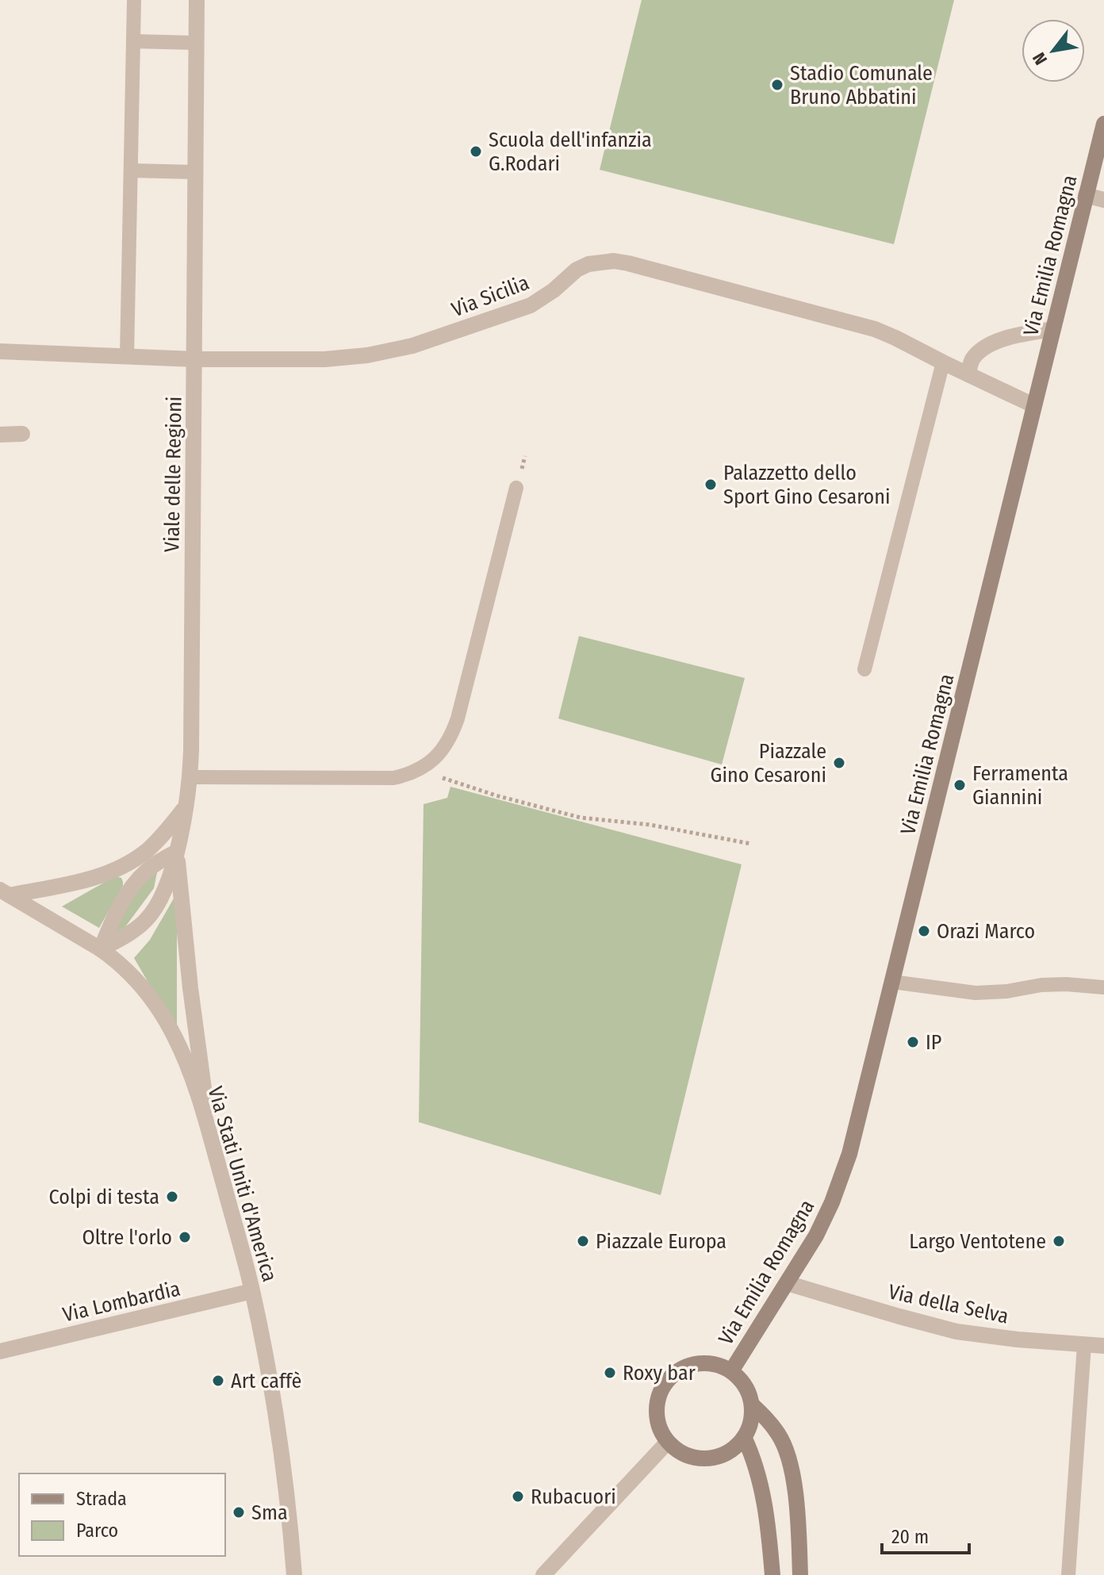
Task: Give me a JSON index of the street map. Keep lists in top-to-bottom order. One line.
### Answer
{"streets":{"main road":["Via Emilia Romagna"],"street":["Via Sicilia","Viale delle Regioni","Via Stati Uniti d'America","Via Lombardia","Via della Selva"]},"crossings":[["Via Emilia Romagna","Via Sicilia"],["Via Emilia Romagna","Via della Selva"],["Via Sicilia","Viale delle Regioni"],["Viale delle Regioni","Via Stati Uniti d'America"],["Via Stati Uniti d'America","Via Lombardia"]],"places":["Stadio Comunale Bruno Abbatini","Scuola dell'infanzia G.Rodari","Palazzetto dello Sport Gino Cesaroni","Piazzale Gino Cesaroni","Ferramenta Giannini","Orazi Marco","IP","Colpi di testa","Oltre l'orlo","Piazzale Europa","Largo Ventotene","Roxy bar","Art caffè","Rubacuori","Sma"],"legend":["Strada","Parco"],"scale_bar":"20 m","north":"bottom left"}
